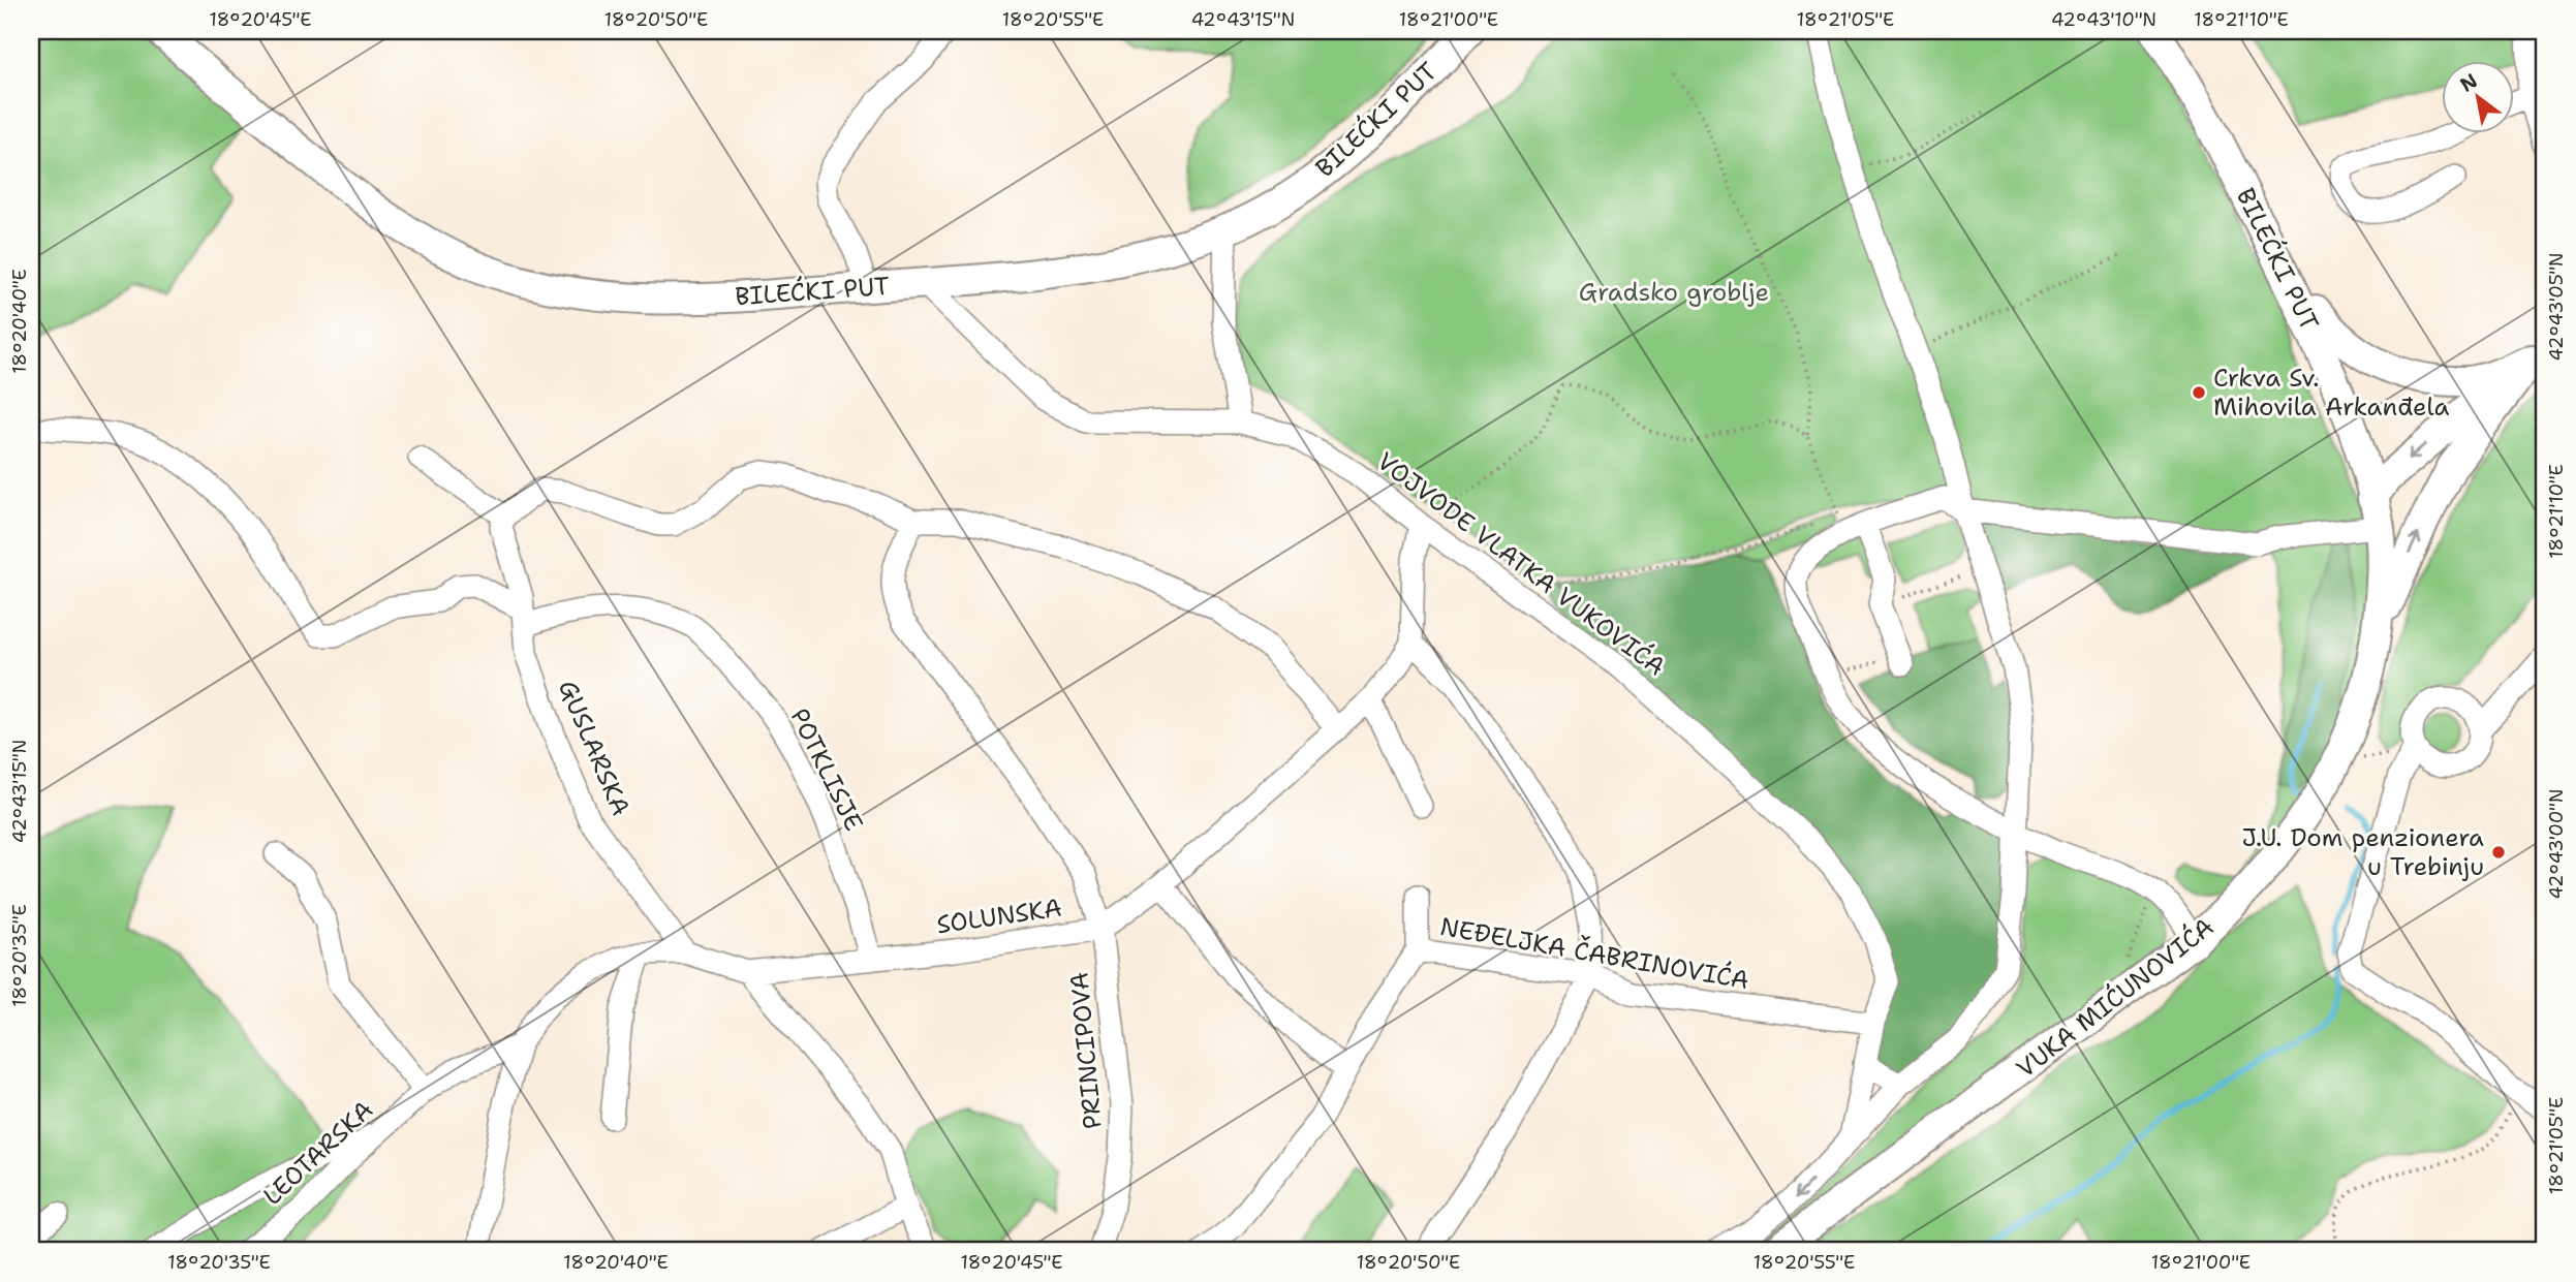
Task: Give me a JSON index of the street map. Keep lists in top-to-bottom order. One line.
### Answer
{"streets":{"main road":["BILEĆKI PUT","VUKA MIĆUNOVIĆA"],"street":["VOJVODE VLATKA VUKOVIĆA","GUSLARSKA","POTKLISJE","SOLUNSKA","NEĐELJKA ČABRINOVIĆA","PRINCIPOVA","LEOTARSKA"]},"crossings":[["BILEĆKI PUT","VOJVODE VLATKA VUKOVIĆA"],["BILEĆKI PUT","VUKA MIĆUNOVIĆA"],["VOJVODE VLATKA VUKOVIĆA","NEĐELJKA ČABRINOVIĆA"],["GUSLARSKA","POTKLISJE"],["GUSLARSKA","SOLUNSKA"],["POTKLISJE","SOLUNSKA"],["SOLUNSKA","PRINCIPOVA"],["SOLUNSKA","LEOTARSKA"]],"parks":["Gradsko groblje"],"places":["Crkva Sv. Mihovila Arkanđela","J.U. Dom penzionera u Trebinju"],"north":"top left","coordinates":["18°20'45\"E","18°20'50\"E","18°20'55\"E","42°43'15\"N","18°21'00\"E","18°21'05\"E","42°43'10\"N","18°21'10\"E","42°43'05\"N","18°20'40\"E","42°43'00\"N","18°20'35\"E"]}
